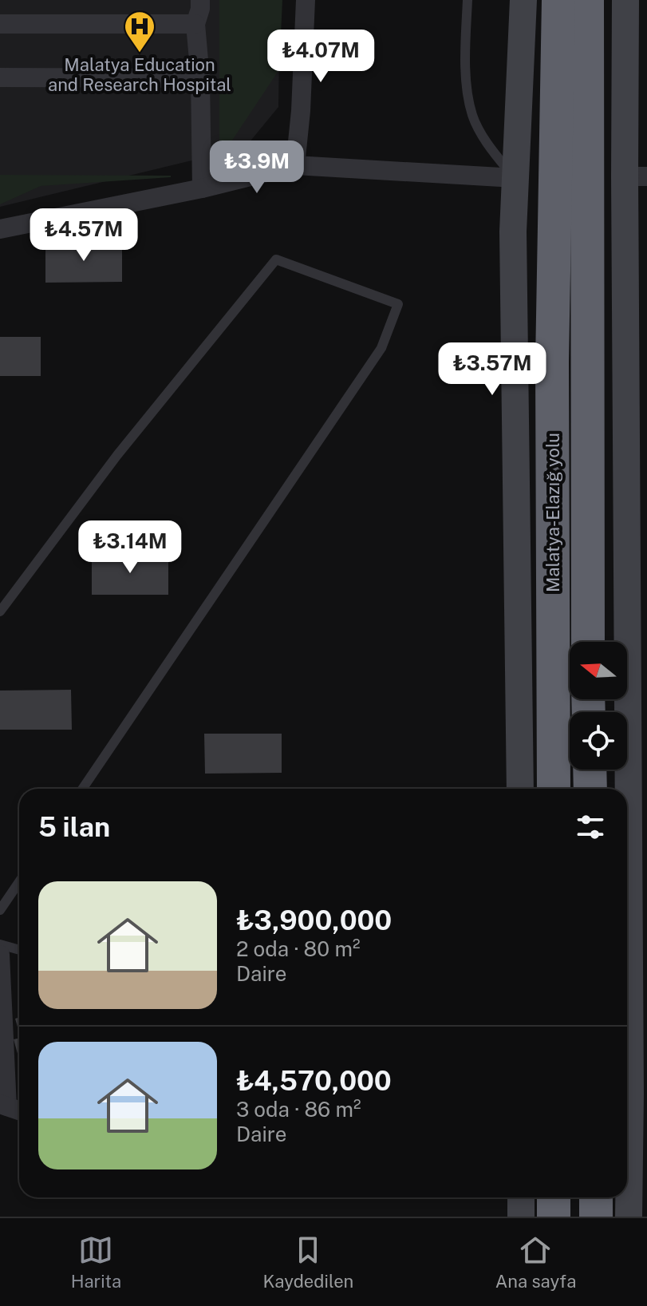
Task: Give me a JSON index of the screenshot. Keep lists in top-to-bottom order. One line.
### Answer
{"streets":{"highway":["Malatya-Elazığ yolu"]},"places":{"hospital":["Malatya Education and Research Hospital"]},"north":"left","page":{"price":["₺4.07M","₺3.9M","₺4.57M","₺3.57M","₺3.14M"],"heading":"5 ilan","list":[{"name":"₺3,900,000","note":"2 oda · 80 m² · Daire"},{"name":"₺4,570,000","note":"3 oda · 86 m² · Daire"}],"tabs":["Harita","Kaydedilen","Ana sayfa"]}}
